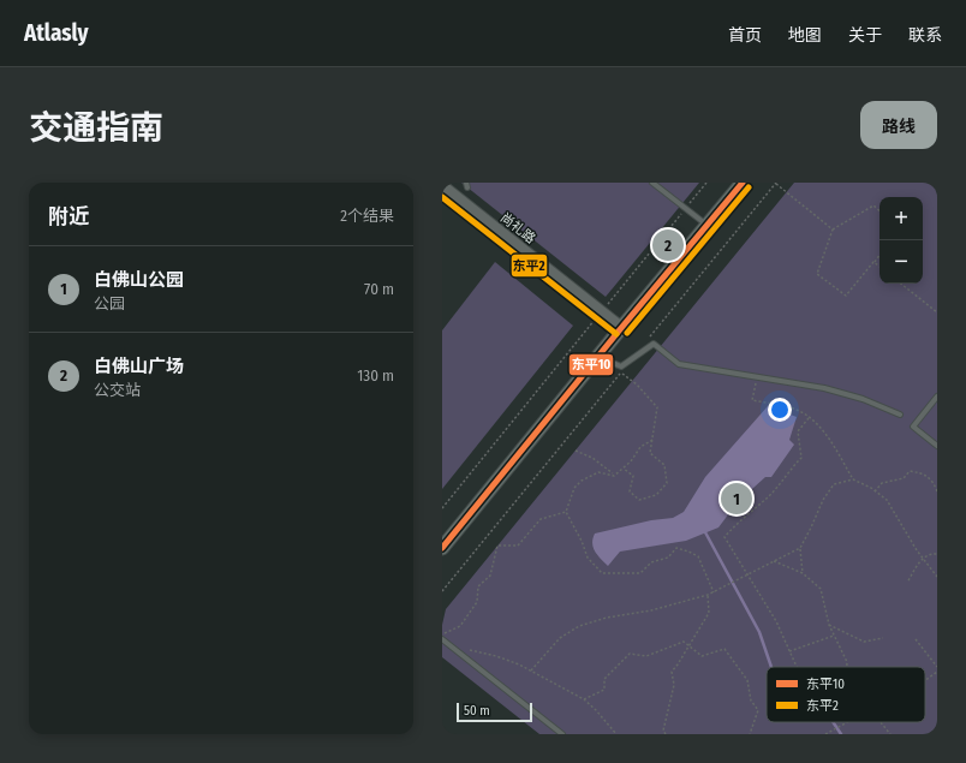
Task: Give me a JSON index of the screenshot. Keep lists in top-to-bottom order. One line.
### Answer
{"streets":{"street":["尚礼路"]},"lines":["transit line 东平10","transit line 东平2"],"legend":["东平10","东平2"],"scale_bar":"50 m","page":{"header":"Atlasly","nav":["首页","地图","关于","联系"],"title":"交通指南","buttons":"路线","heading":["附近","2个结果"],"map_buttons":["+","−"],"pins":["2","1"],"list":[{"mark":"1","name":"白佛山公园","note":"公园","value":"70 m"},{"mark":"2","name":"白佛山广场","note":"公交站","value":"130 m"}],"scale":"50 m"}}
